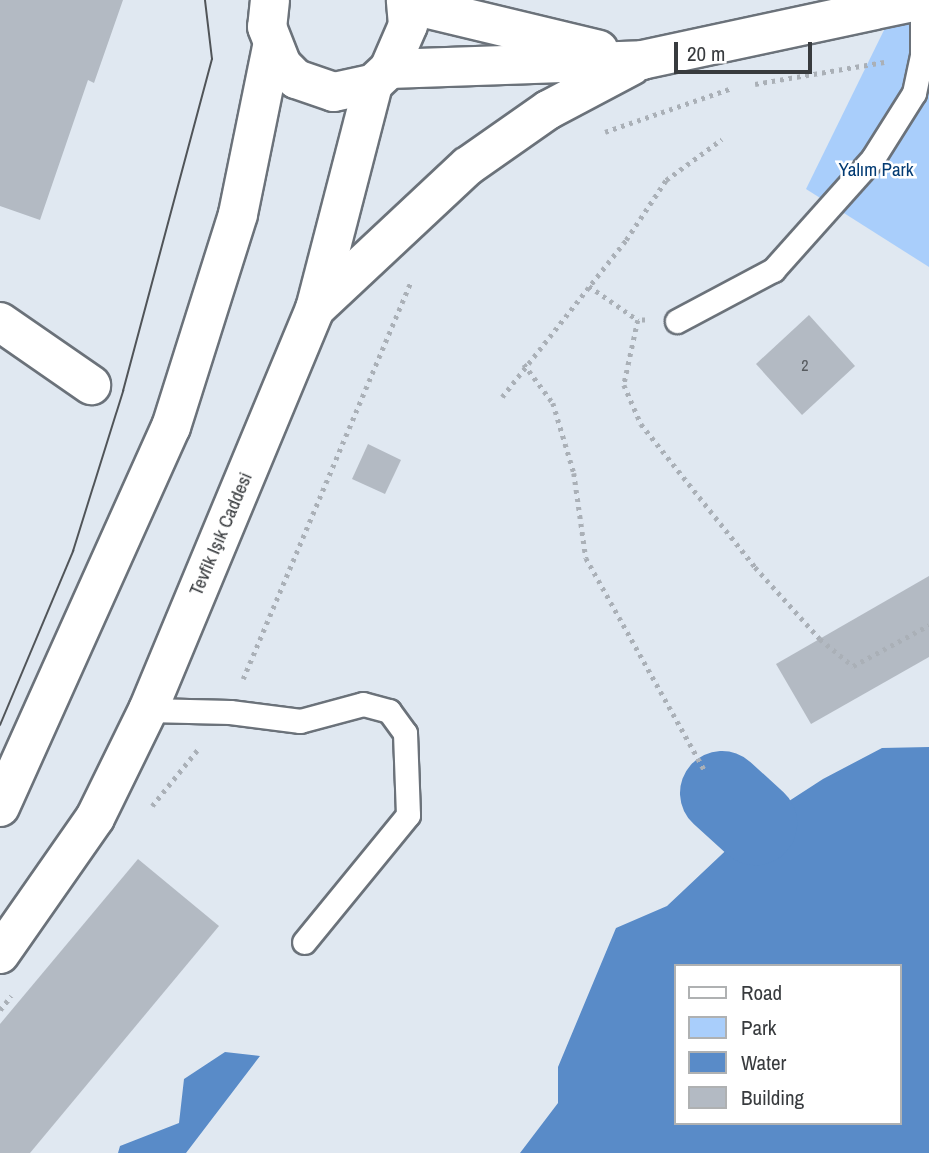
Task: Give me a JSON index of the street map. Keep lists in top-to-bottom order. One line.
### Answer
{"streets":{"street":["Tevfik Işık Caddesi"]},"parks":["Yalım Park"],"house_numbers":["2"],"legend":["Road","Park","Water","Building"],"scale_bar":"20 m"}
